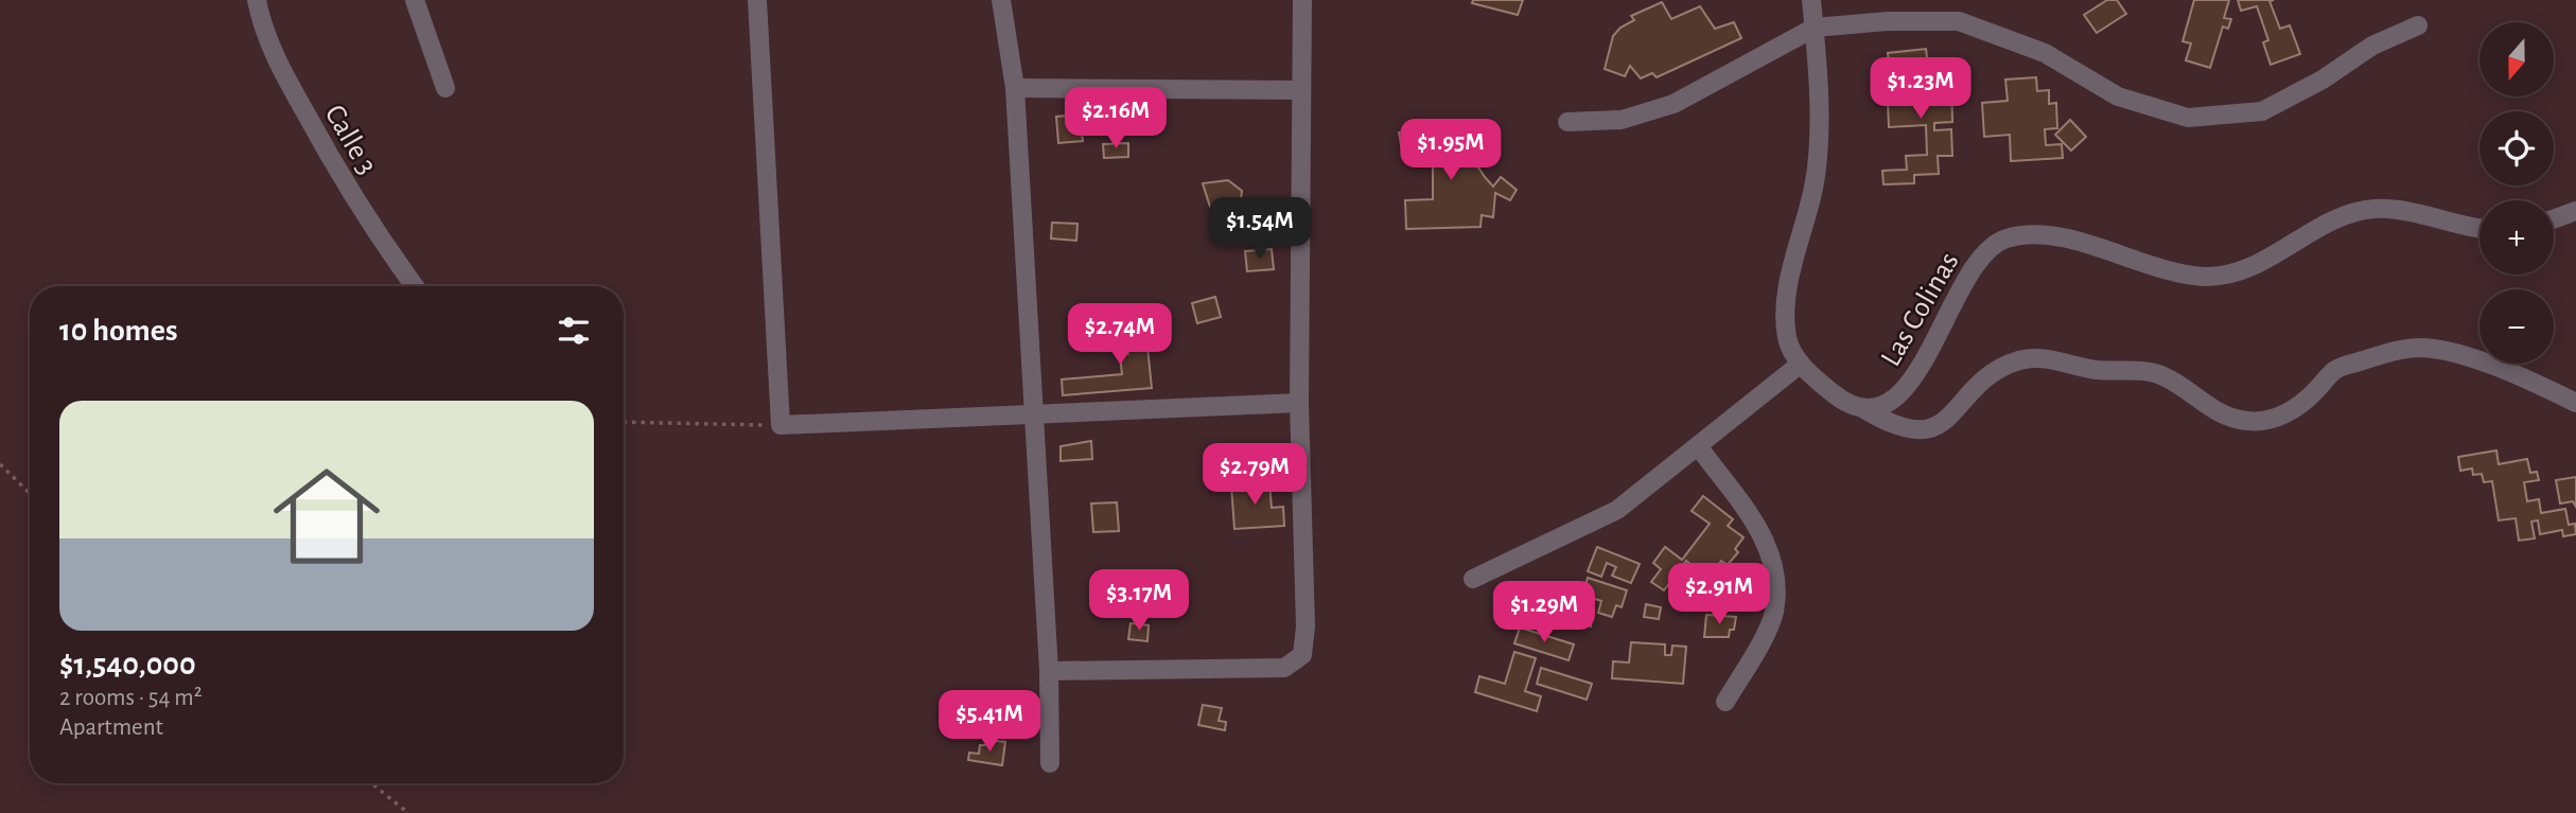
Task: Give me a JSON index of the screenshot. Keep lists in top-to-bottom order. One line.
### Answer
{"streets":{"street":["Calle 3","Las Colinas"]},"north":"bottom","page":{"map_buttons":["+","−"],"price":["$1.23M","$2.16M","$1.95M","$1.54M","$2.74M","$2.79M","$2.91M","$3.17M","$1.29M","$5.41M"],"heading":"10 homes","list":[{"name":"$1,540,000","note":"2 rooms · 54 m² · Apartment"}]}}
